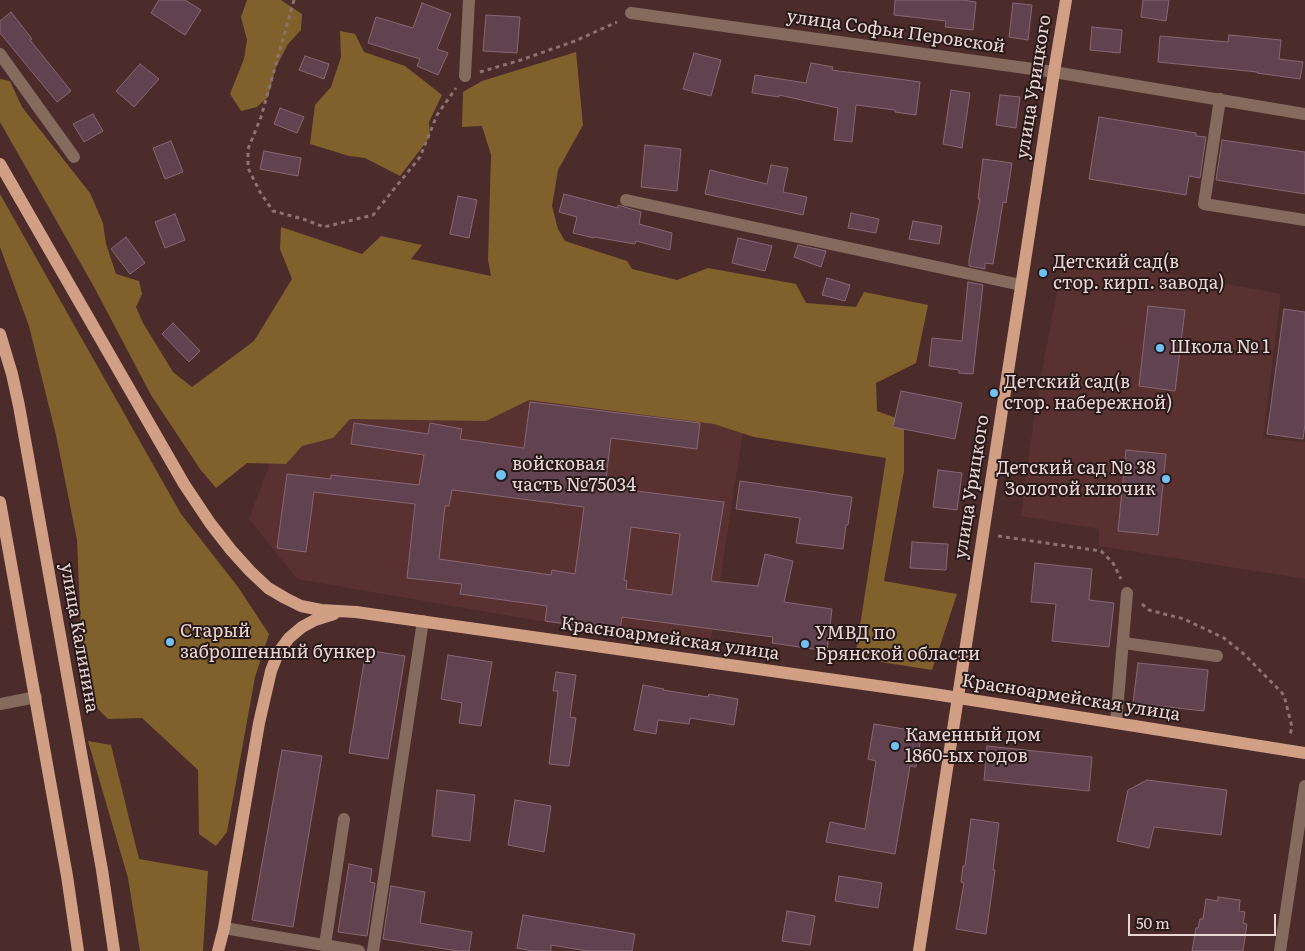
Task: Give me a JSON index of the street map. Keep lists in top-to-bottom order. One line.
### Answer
{"streets":{"main road":["улица Урицкого","улица Калинина","Красноармейская улица"],"street":["улица Софьи Перовской"]},"crossings":[["улица Софьи Перовской","улица Урицкого"],["улица Урицкого","Красноармейская улица"]],"places":["Детский сад(в стор. кирп. завода)","Школа № 1","Детский сад(в стор. набережной)","войсковая часть №75034","Детский сад № 38 Золотой ключик","Старый заброшенный бункер","УМВД по Брянской области","Каменный дом 1860-ых годов"],"scale_bar":"50 m"}
